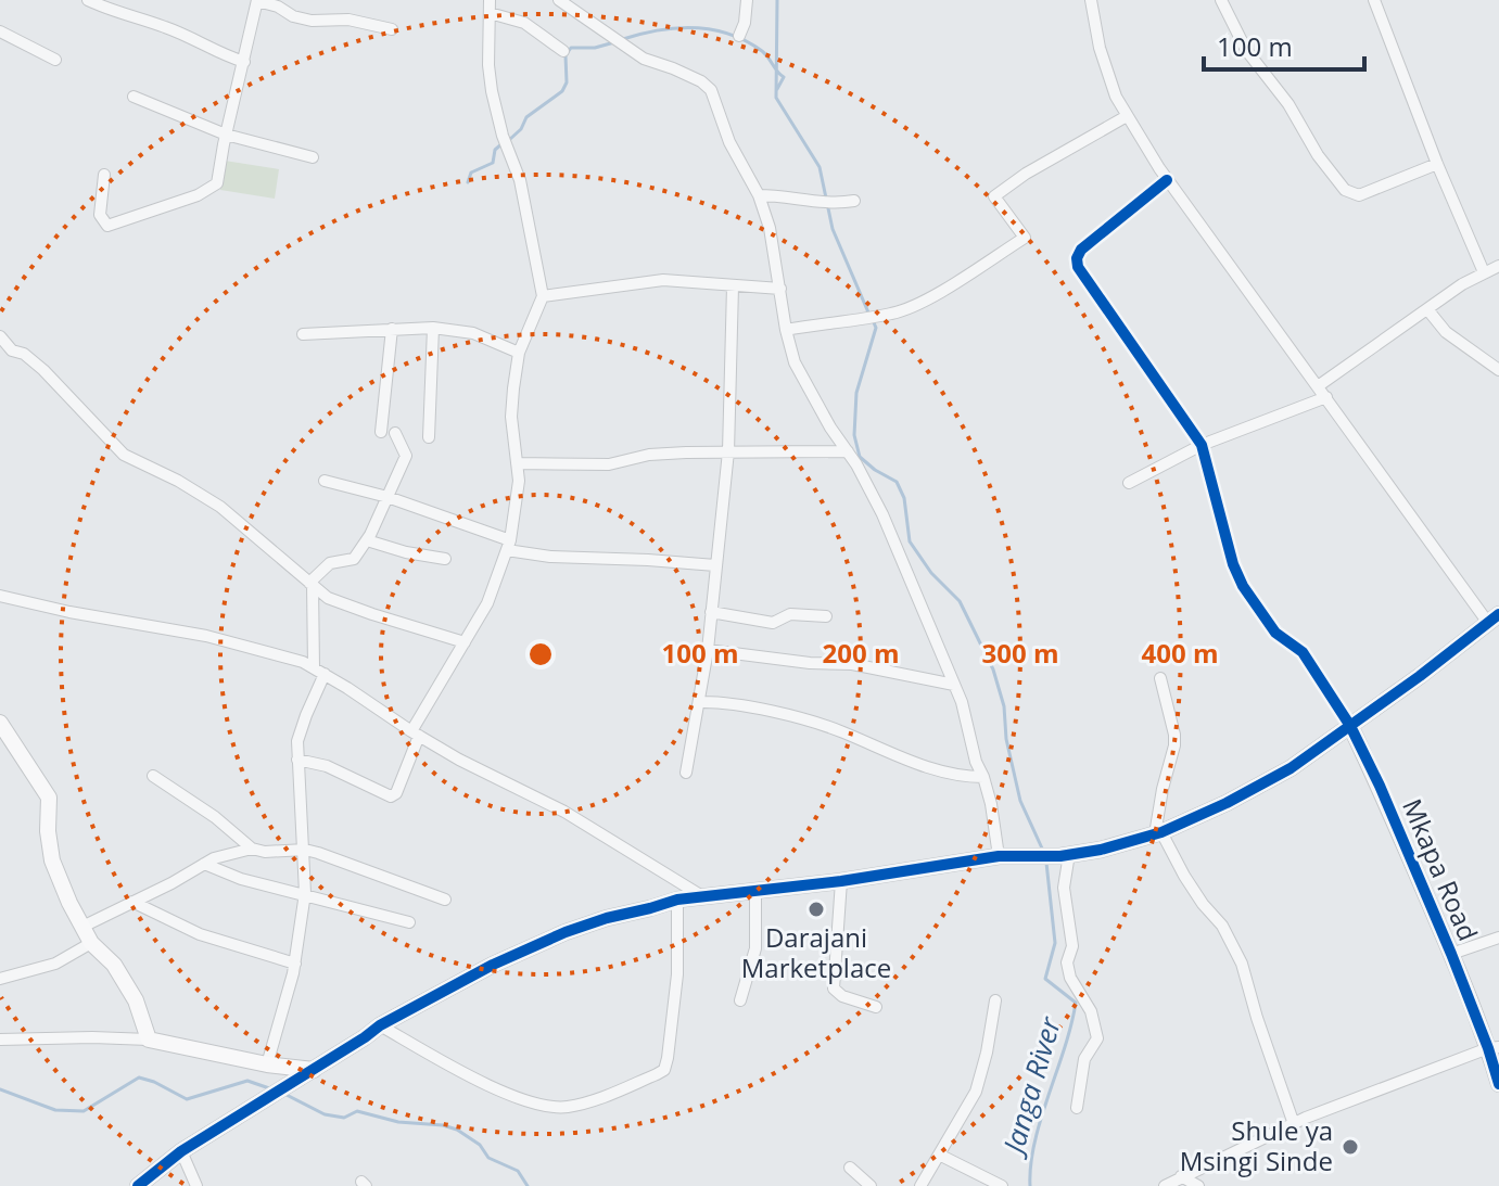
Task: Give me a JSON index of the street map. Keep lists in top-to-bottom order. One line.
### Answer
{"streets":{"street":["Mkapa Road"]},"water":["Janga River"],"places":["Darajani Marketplace","Shule ya Msingi Sinde"],"scale_bar":"100 m","rings":["100 m","200 m","300 m","400 m"]}
